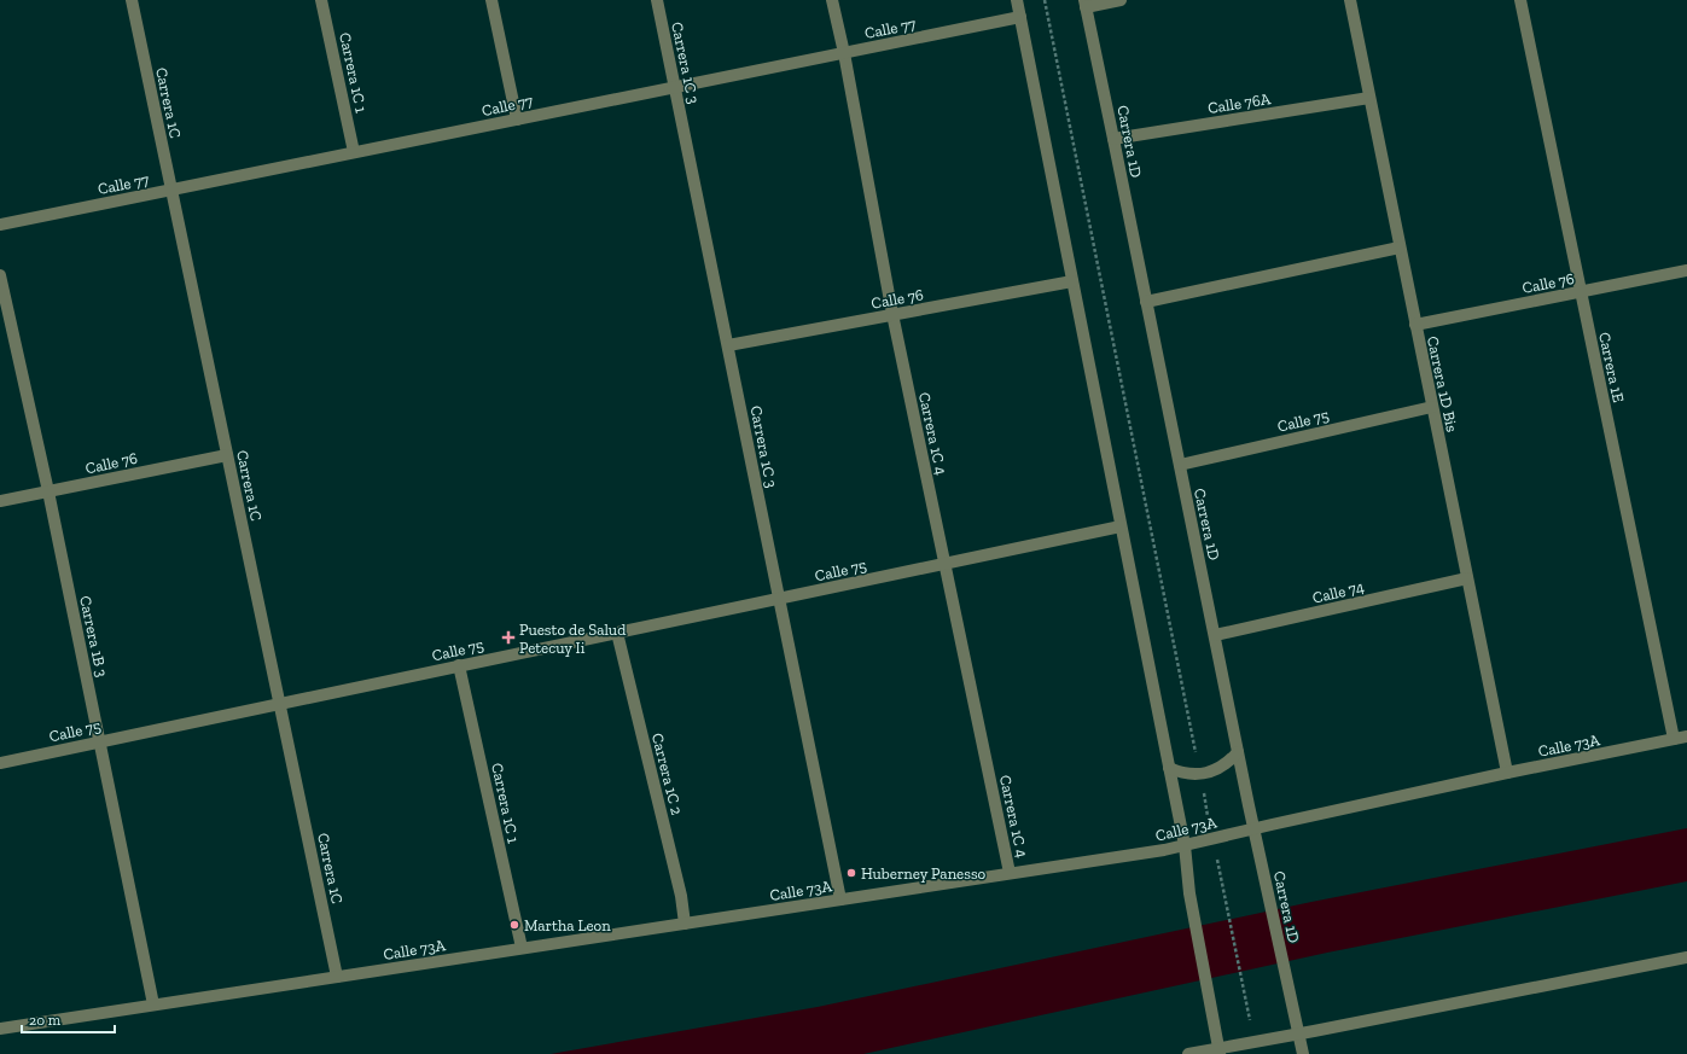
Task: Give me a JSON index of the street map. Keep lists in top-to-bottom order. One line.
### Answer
{"streets":{"street":["Calle 77","Carrera 1C 3","Carrera 1C 1","Carrera 1C","Calle 76A","Carrera 1D","Calle 76","Carrera 1E","Carrera 1D Bis","Calle 75","Carrera 1C 4","Calle 74","Carrera 1B 3","Calle 73A","Carrera 1C 2"]},"crossings":[["Calle 77","Carrera 1C 3"],["Calle 77","Carrera 1C 1"],["Calle 77","Carrera 1C"],["Calle 77","Carrera 1C 4"],["Carrera 1C 3","Calle 76"],["Carrera 1C 3","Calle 75"],["Carrera 1C 3","Calle 73A"],["Carrera 1C 1","Calle 75"],["Carrera 1C 1","Calle 73A"],["Carrera 1C","Calle 76"],["Carrera 1C","Calle 75"],["Carrera 1C","Calle 73A"],["Calle 76A","Carrera 1D"],["Calle 76A","Carrera 1D Bis"],["Carrera 1D","Calle 75"],["Carrera 1D","Calle 74"],["Carrera 1D","Calle 73A"],["Calle 76","Carrera 1E"],["Calle 76","Carrera 1D Bis"],["Calle 76","Carrera 1C 4"],["Calle 76","Carrera 1B 3"],["Carrera 1E","Calle 73A"],["Carrera 1D Bis","Calle 75"],["Carrera 1D Bis","Calle 74"],["Carrera 1D Bis","Calle 73A"],["Calle 75","Carrera 1C 4"],["Calle 75","Carrera 1B 3"],["Calle 75","Carrera 1C 2"],["Carrera 1C 4","Calle 73A"],["Carrera 1B 3","Calle 73A"],["Calle 73A","Carrera 1C 2"]],"places":{"health":["Puesto de Salud Petecuy Ii"],"other":["Huberney Panesso","Martha Leon"]},"scale_bar":"20 m"}
